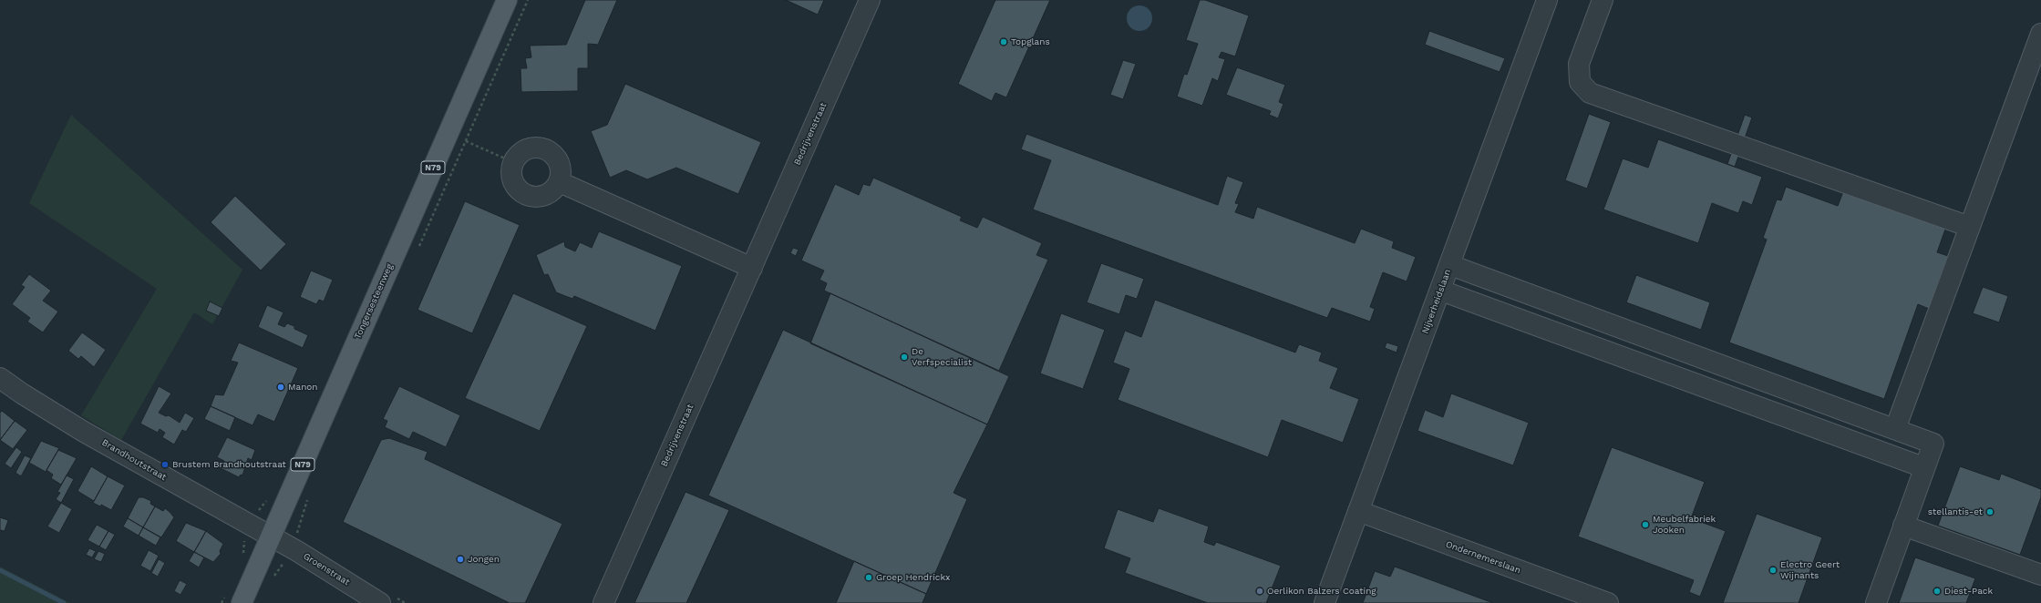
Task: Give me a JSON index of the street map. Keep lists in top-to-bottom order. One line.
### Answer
{"streets":{"main road":["N79","Tongersesteenweg"],"street":["Bedrijvenstraat","Nijverheidslaan","Brandhoutstraat","Ondernemerslaan","Groenstraat"]},"crossings":[["Tongersesteenweg","Brandhoutstraat"],["Tongersesteenweg","Groenstraat"],["Nijverheidslaan","Ondernemerslaan"],["Brandhoutstraat","Groenstraat"]],"places":["Topglans","De Verfspecialist","Manon","Brustem Brandhoutstraat","stellantis-et","Meubelfabriek Jooken","Jongen","Electro Geert Wijnants","Groep Hendrickx","Oerlikon Balzers Coating","Diest-Pack"]}
